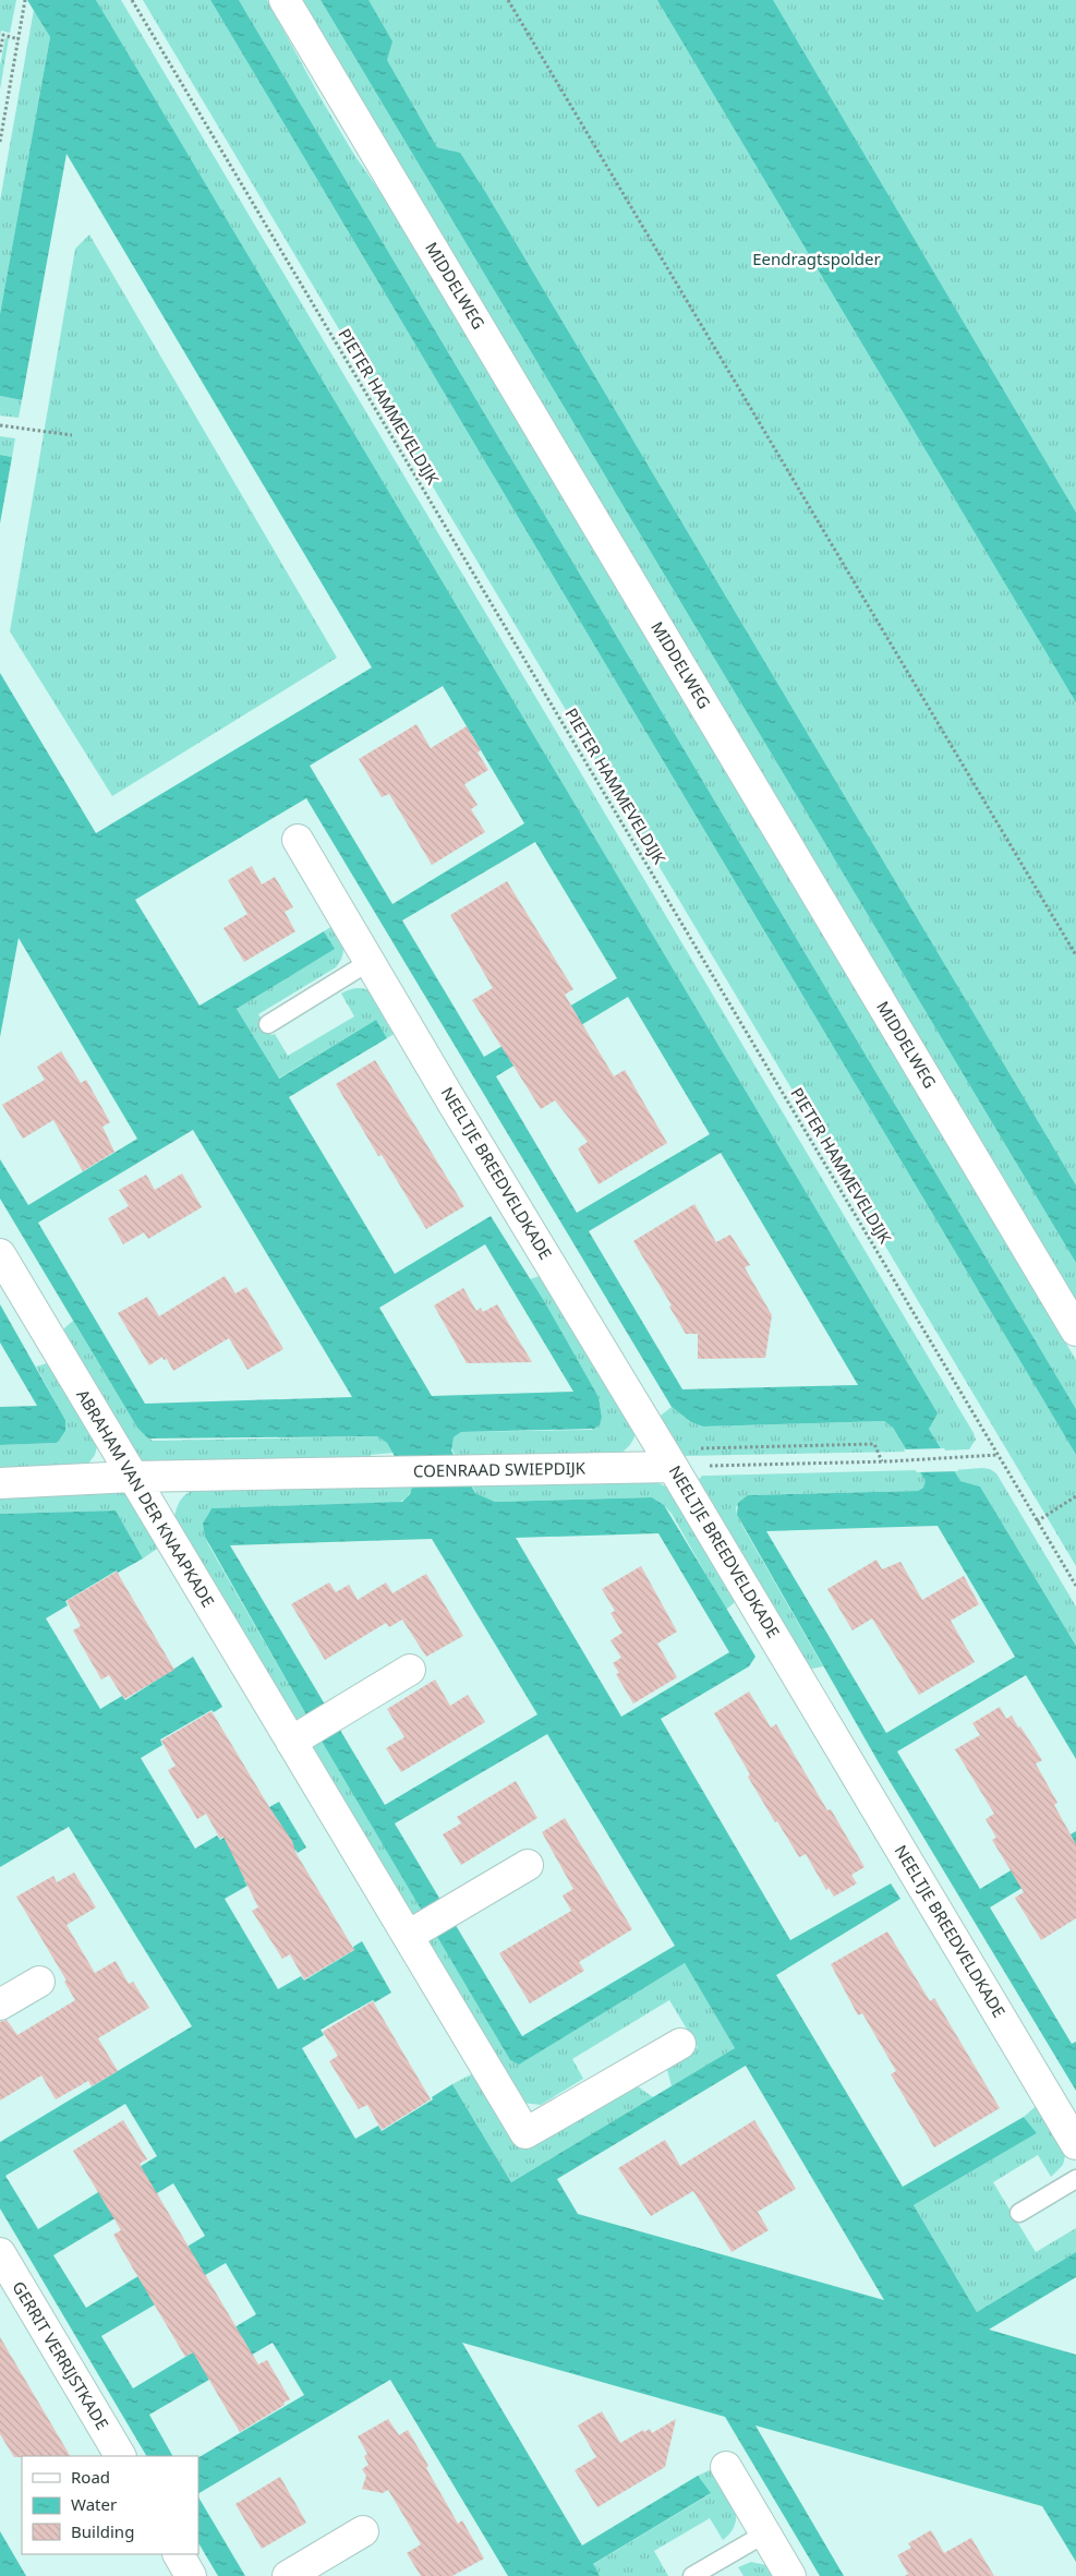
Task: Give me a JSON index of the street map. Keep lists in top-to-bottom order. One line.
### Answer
{"streets":{"street":["MIDDELWEG","NEELTJE BREEDVELDKADE","COENRAAD SWIEPDIJK","ABRAHAM VAN DER KNAAPKADE","GERRIT VERRIJSTKADE"],"path":["PIETER HAMMEVELDIJK"]},"crossings":[["NEELTJE BREEDVELDKADE","COENRAAD SWIEPDIJK"],["COENRAAD SWIEPDIJK","ABRAHAM VAN DER KNAAPKADE"]],"parks":["Eendragtspolder"],"legend":["Road","Water","Building"]}
